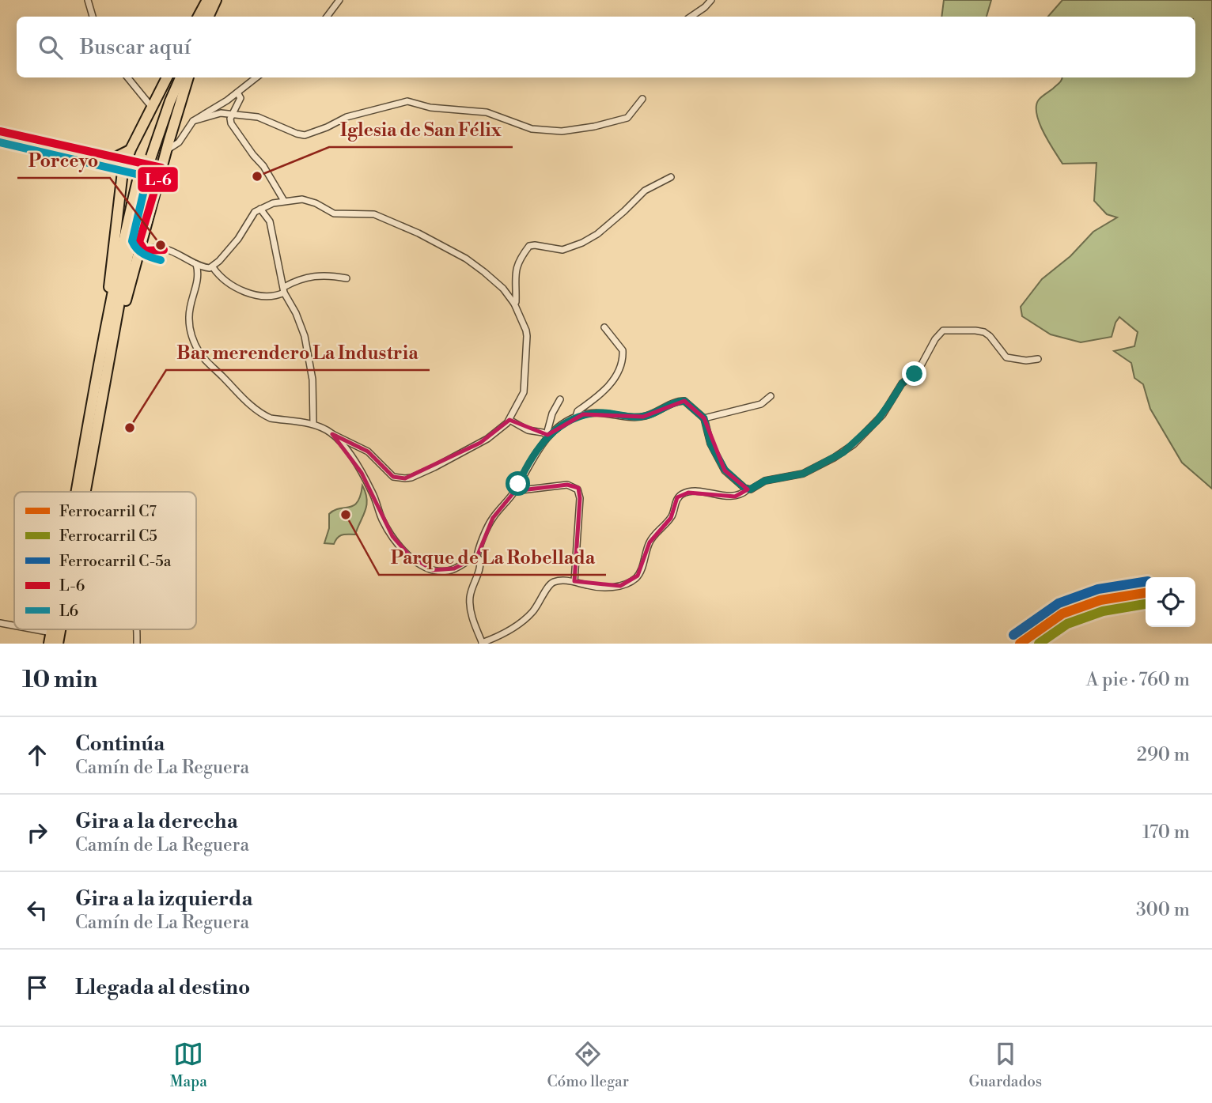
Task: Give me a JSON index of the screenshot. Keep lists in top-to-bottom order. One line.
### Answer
{"places":["Iglesia de San Félix","Porceyo","Bar merendero La Industria","Parque de La Robellada"],"lines":["transit line L-6","transit line L6","rail line C-5a","rail line C7","rail line C5"],"legend":["Ferrocarril C7","Ferrocarril C5","Ferrocarril C-5a","L-6","L6"],"page":{"search":"Buscar aquí","heading":["10 min","A pie · 760 m"],"list":[["Continúa","Camín de La Reguera","290 m"],["Gira a la derecha","Camín de La Reguera","170 m"],["Gira a la izquierda","Camín de La Reguera","300 m"],"Llegada al destino"],"nav":["Mapa","Cómo llegar","Guardados"]}}
